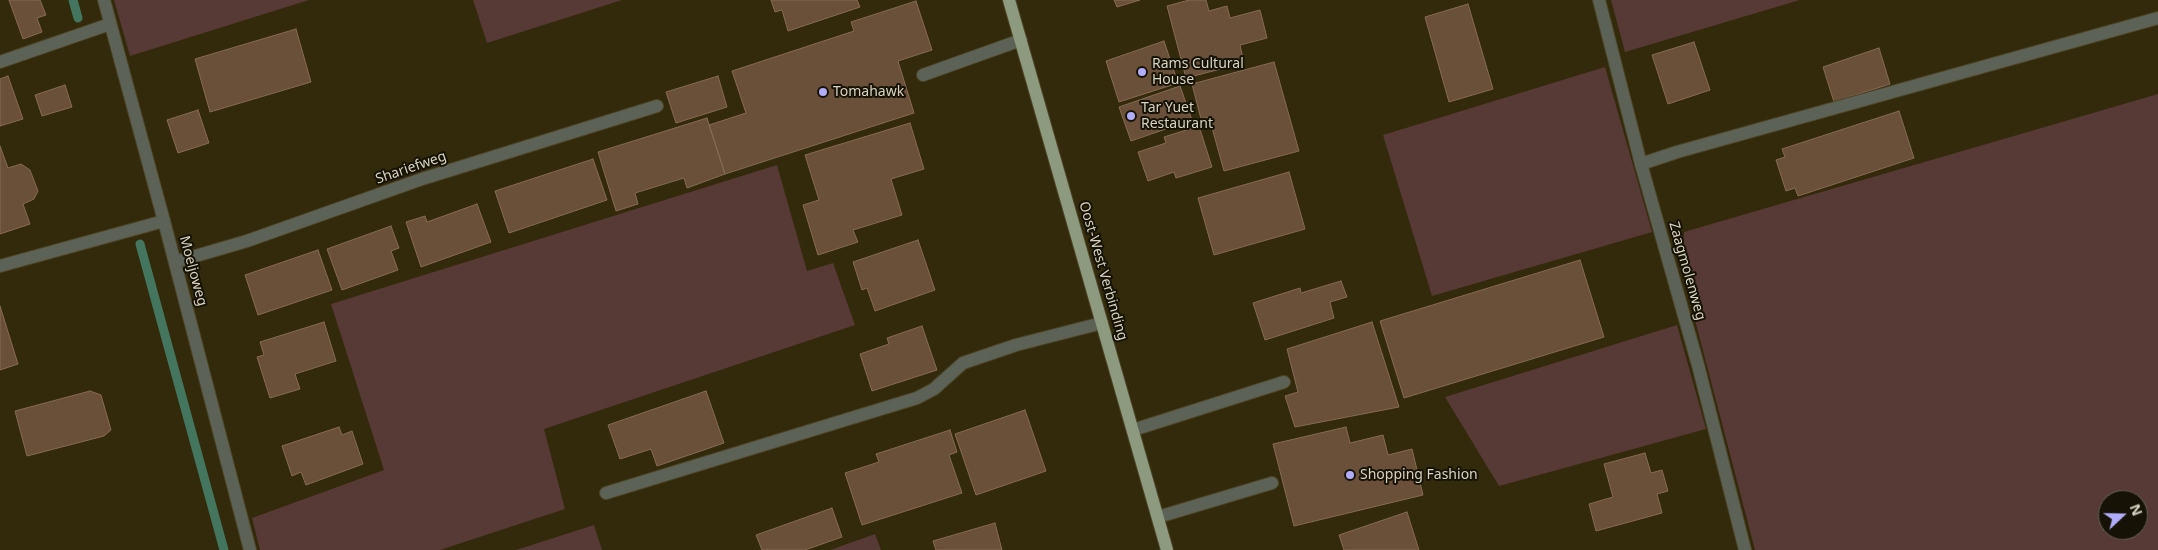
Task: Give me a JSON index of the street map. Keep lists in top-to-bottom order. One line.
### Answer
{"streets":{"main road":["Oost-West Verbinding"],"street":["Shariefweg","Moeljoweg","Zaagmolenweg"]},"crossings":[["Shariefweg","Moeljoweg"]],"places":["Rams Cultural House","Tomahawk","Tar Yuet Restaurant","Shopping Fashion"],"north":"right"}
